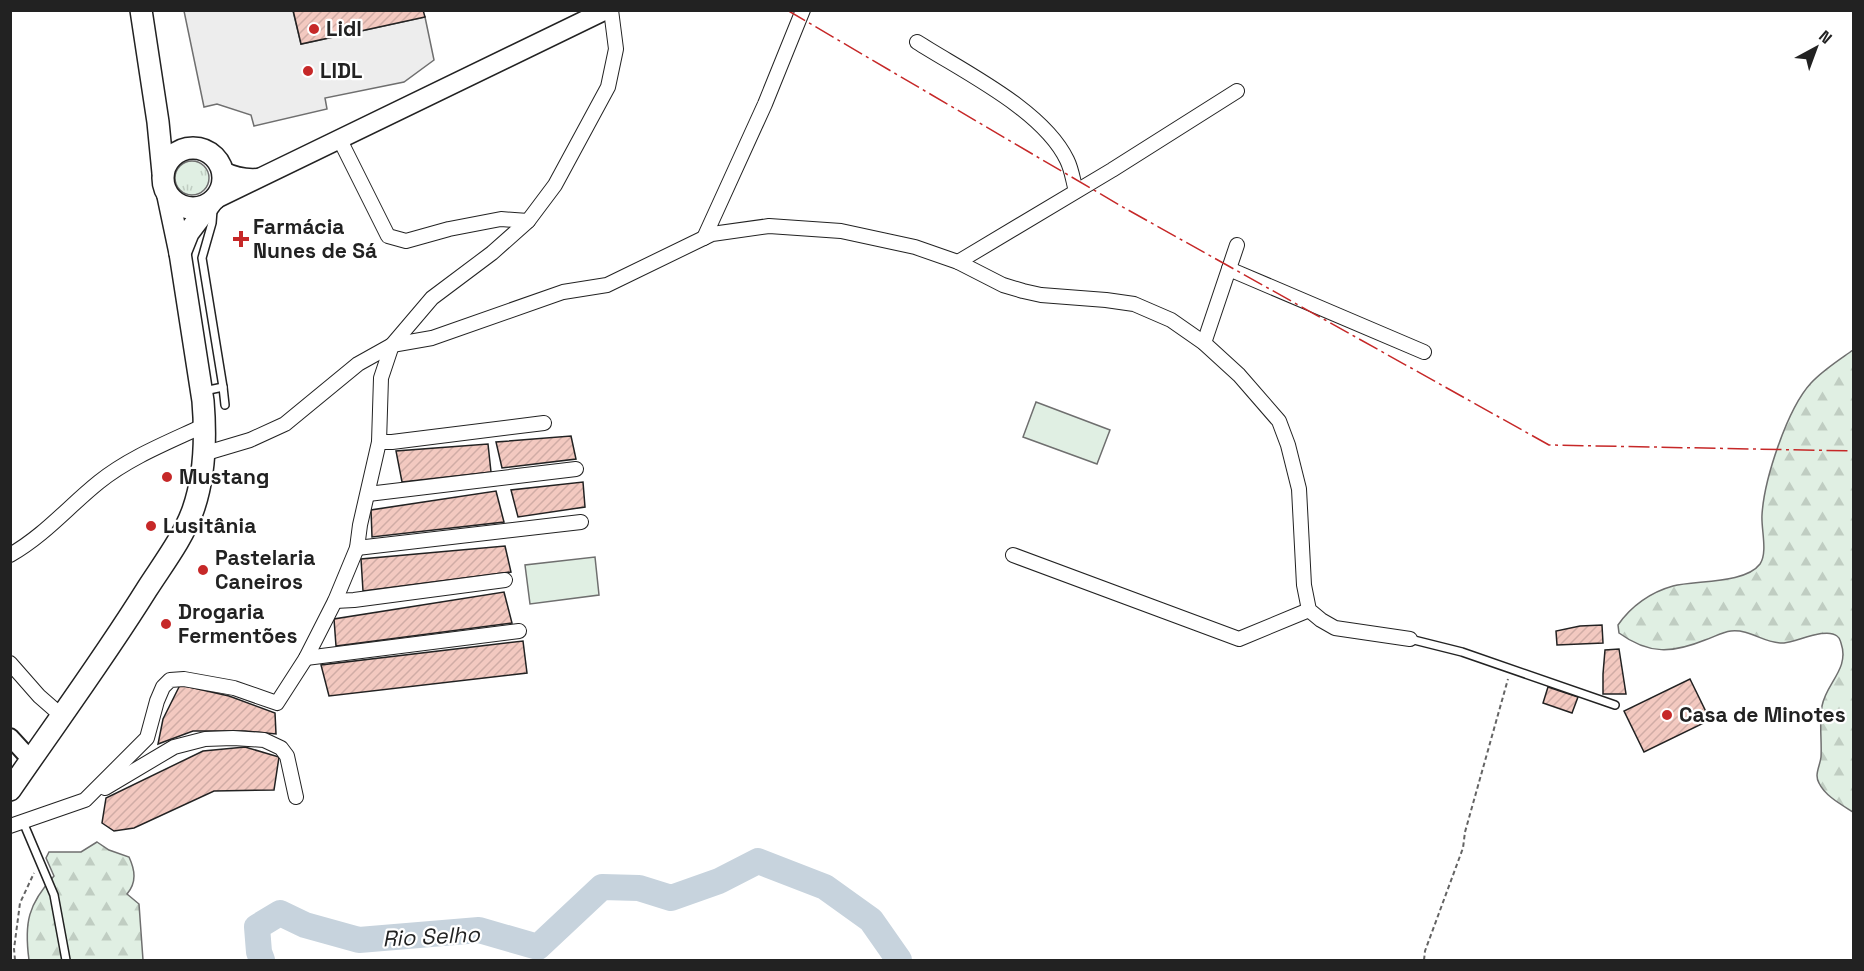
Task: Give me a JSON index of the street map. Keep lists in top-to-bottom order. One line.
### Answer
{"water":["Rio Selho"],"places":{"other":["Lidl","LIDL","Mustang","Lusitânia","Pastelaria Caneiros","Drogaria Fermentões","Casa de Minotes"],"health":["Farmácia Nunes de Sá"]},"north":"top right"}
